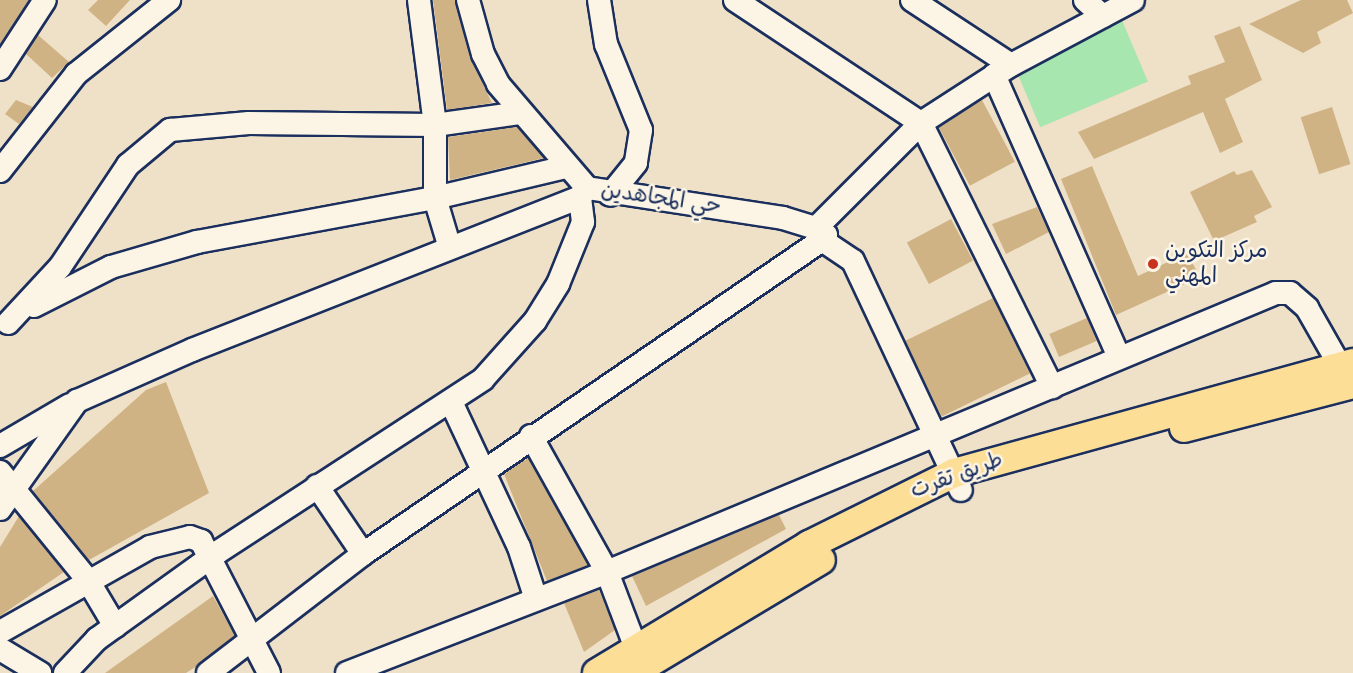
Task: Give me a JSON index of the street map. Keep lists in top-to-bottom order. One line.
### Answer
{"streets":{"main road":["طريق تقرت"],"street":["حي المجاهدين"]},"places":["مركز التكوين المهني"]}
